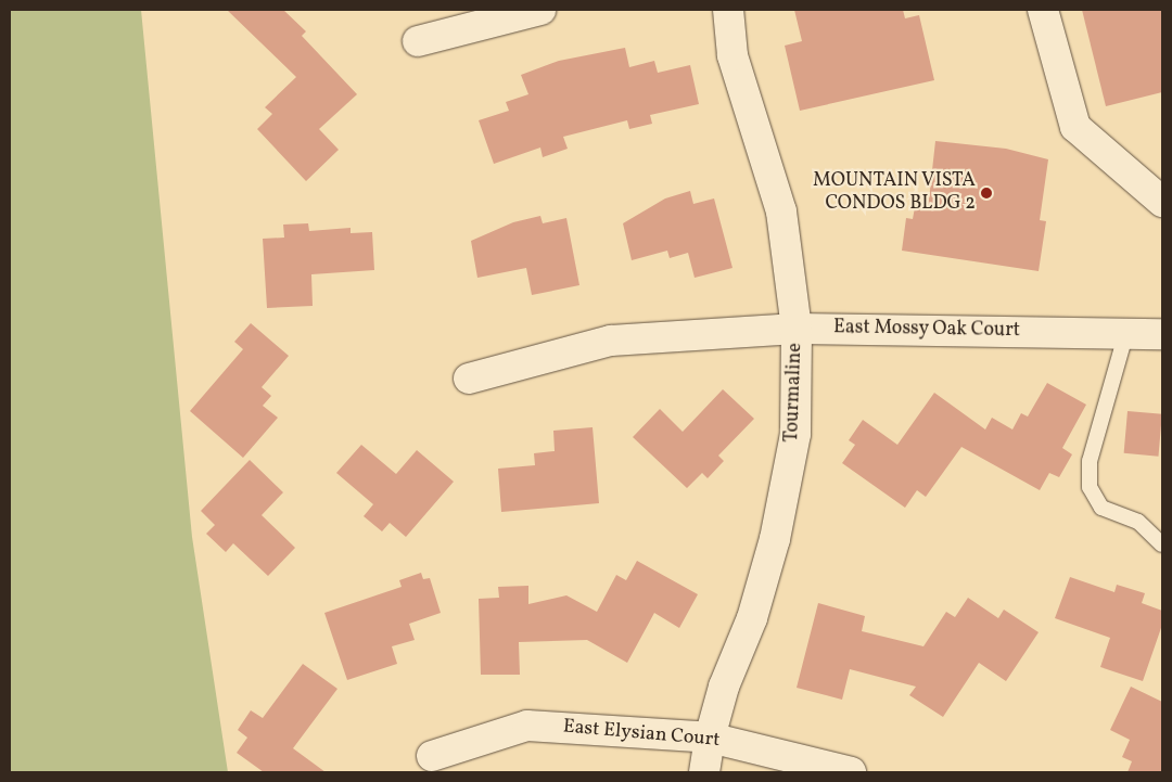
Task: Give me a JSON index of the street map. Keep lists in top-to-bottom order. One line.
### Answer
{"streets":{"street":["East Mossy Oak Court","Tourmaline","East Elysian Court"]},"crossings":[["East Mossy Oak Court","Tourmaline"],["Tourmaline","East Elysian Court"]],"places":["MOUNTAIN VISTA CONDOS BLDG 2"]}
